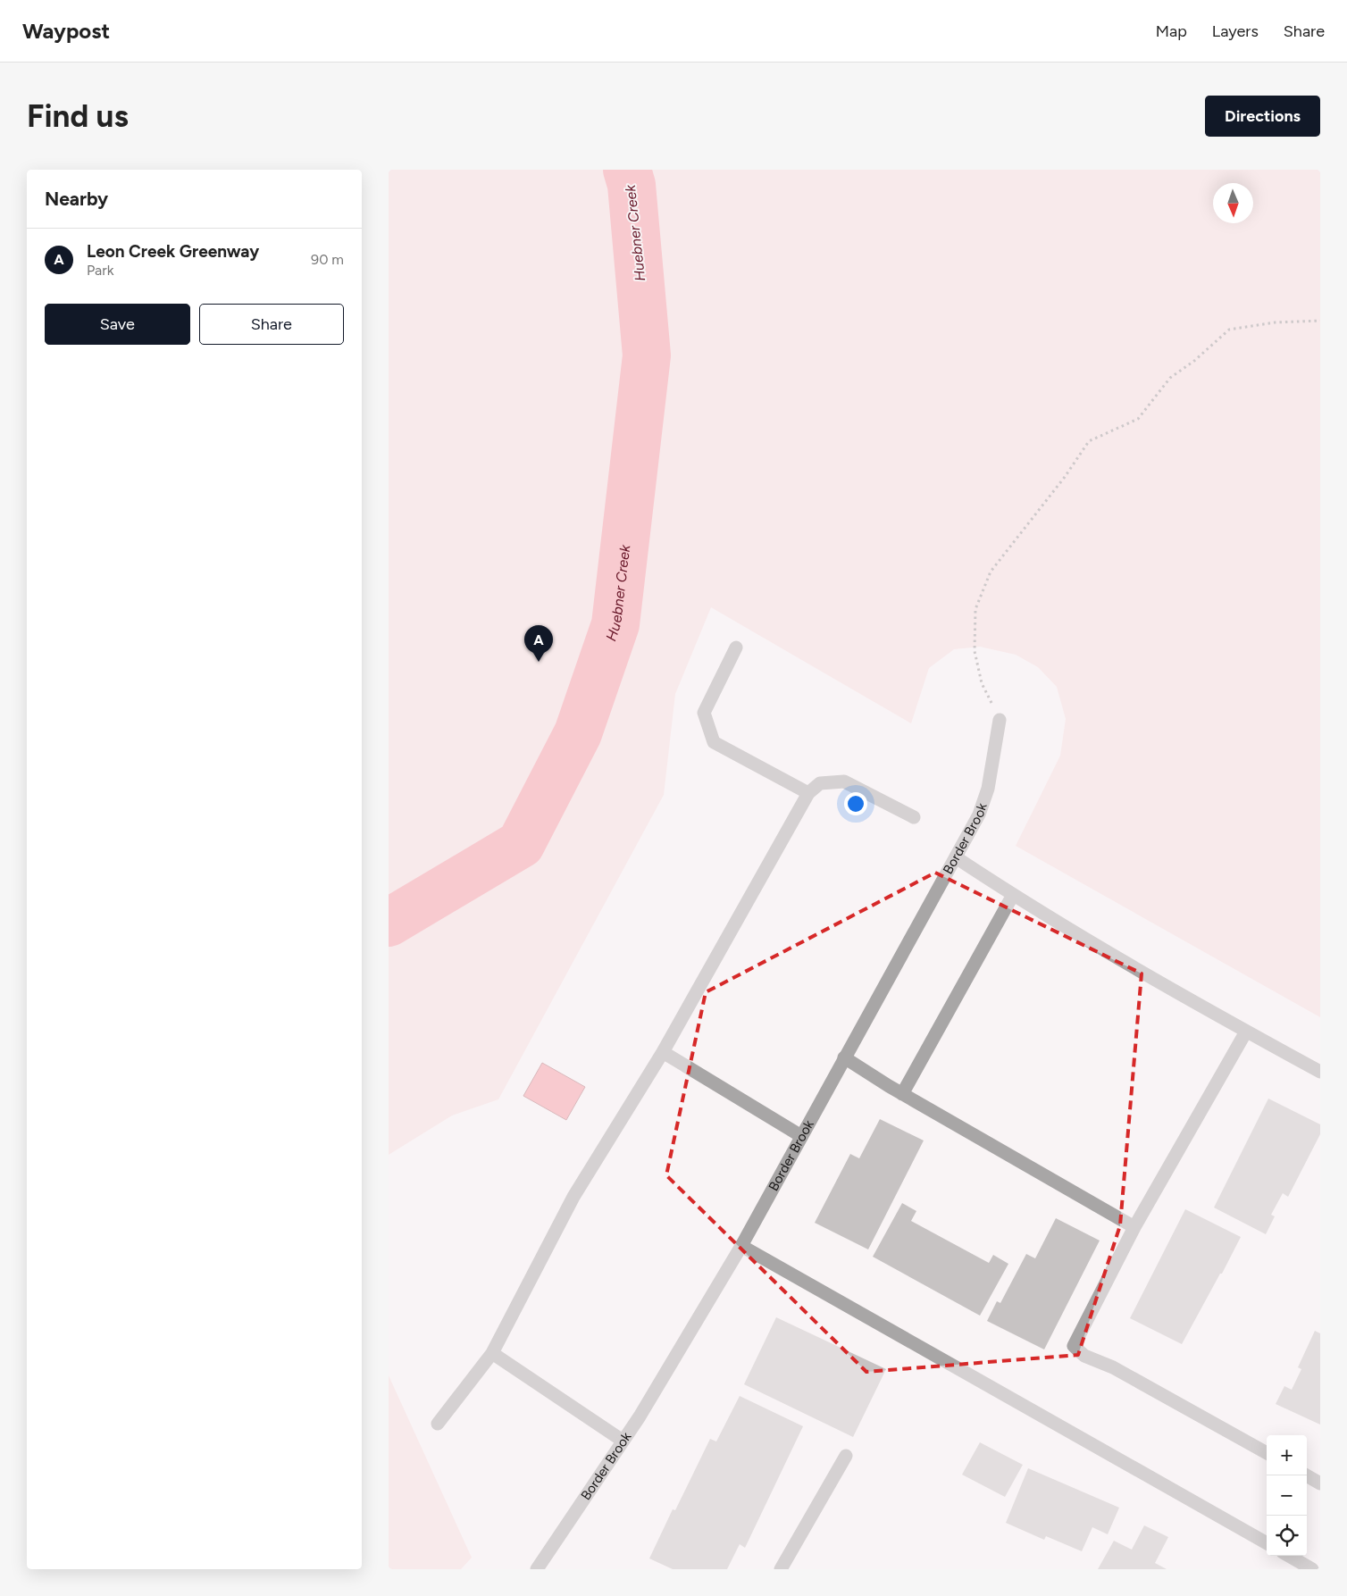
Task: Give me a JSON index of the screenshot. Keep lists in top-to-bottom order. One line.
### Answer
{"streets":{"street":["Border Brook"]},"water":["Huebner Creek"],"north":"bottom","page":{"header":"Waypost","nav":["Map","Layers","Share"],"buttons":["Directions",["Save","Share"]],"title":"Find us","heading":"Nearby","list":[{"mark":"A","name":"Leon Creek Greenway","note":"Park","value":"90 m"}],"pins":"A","map_buttons":["+","−"]}}
